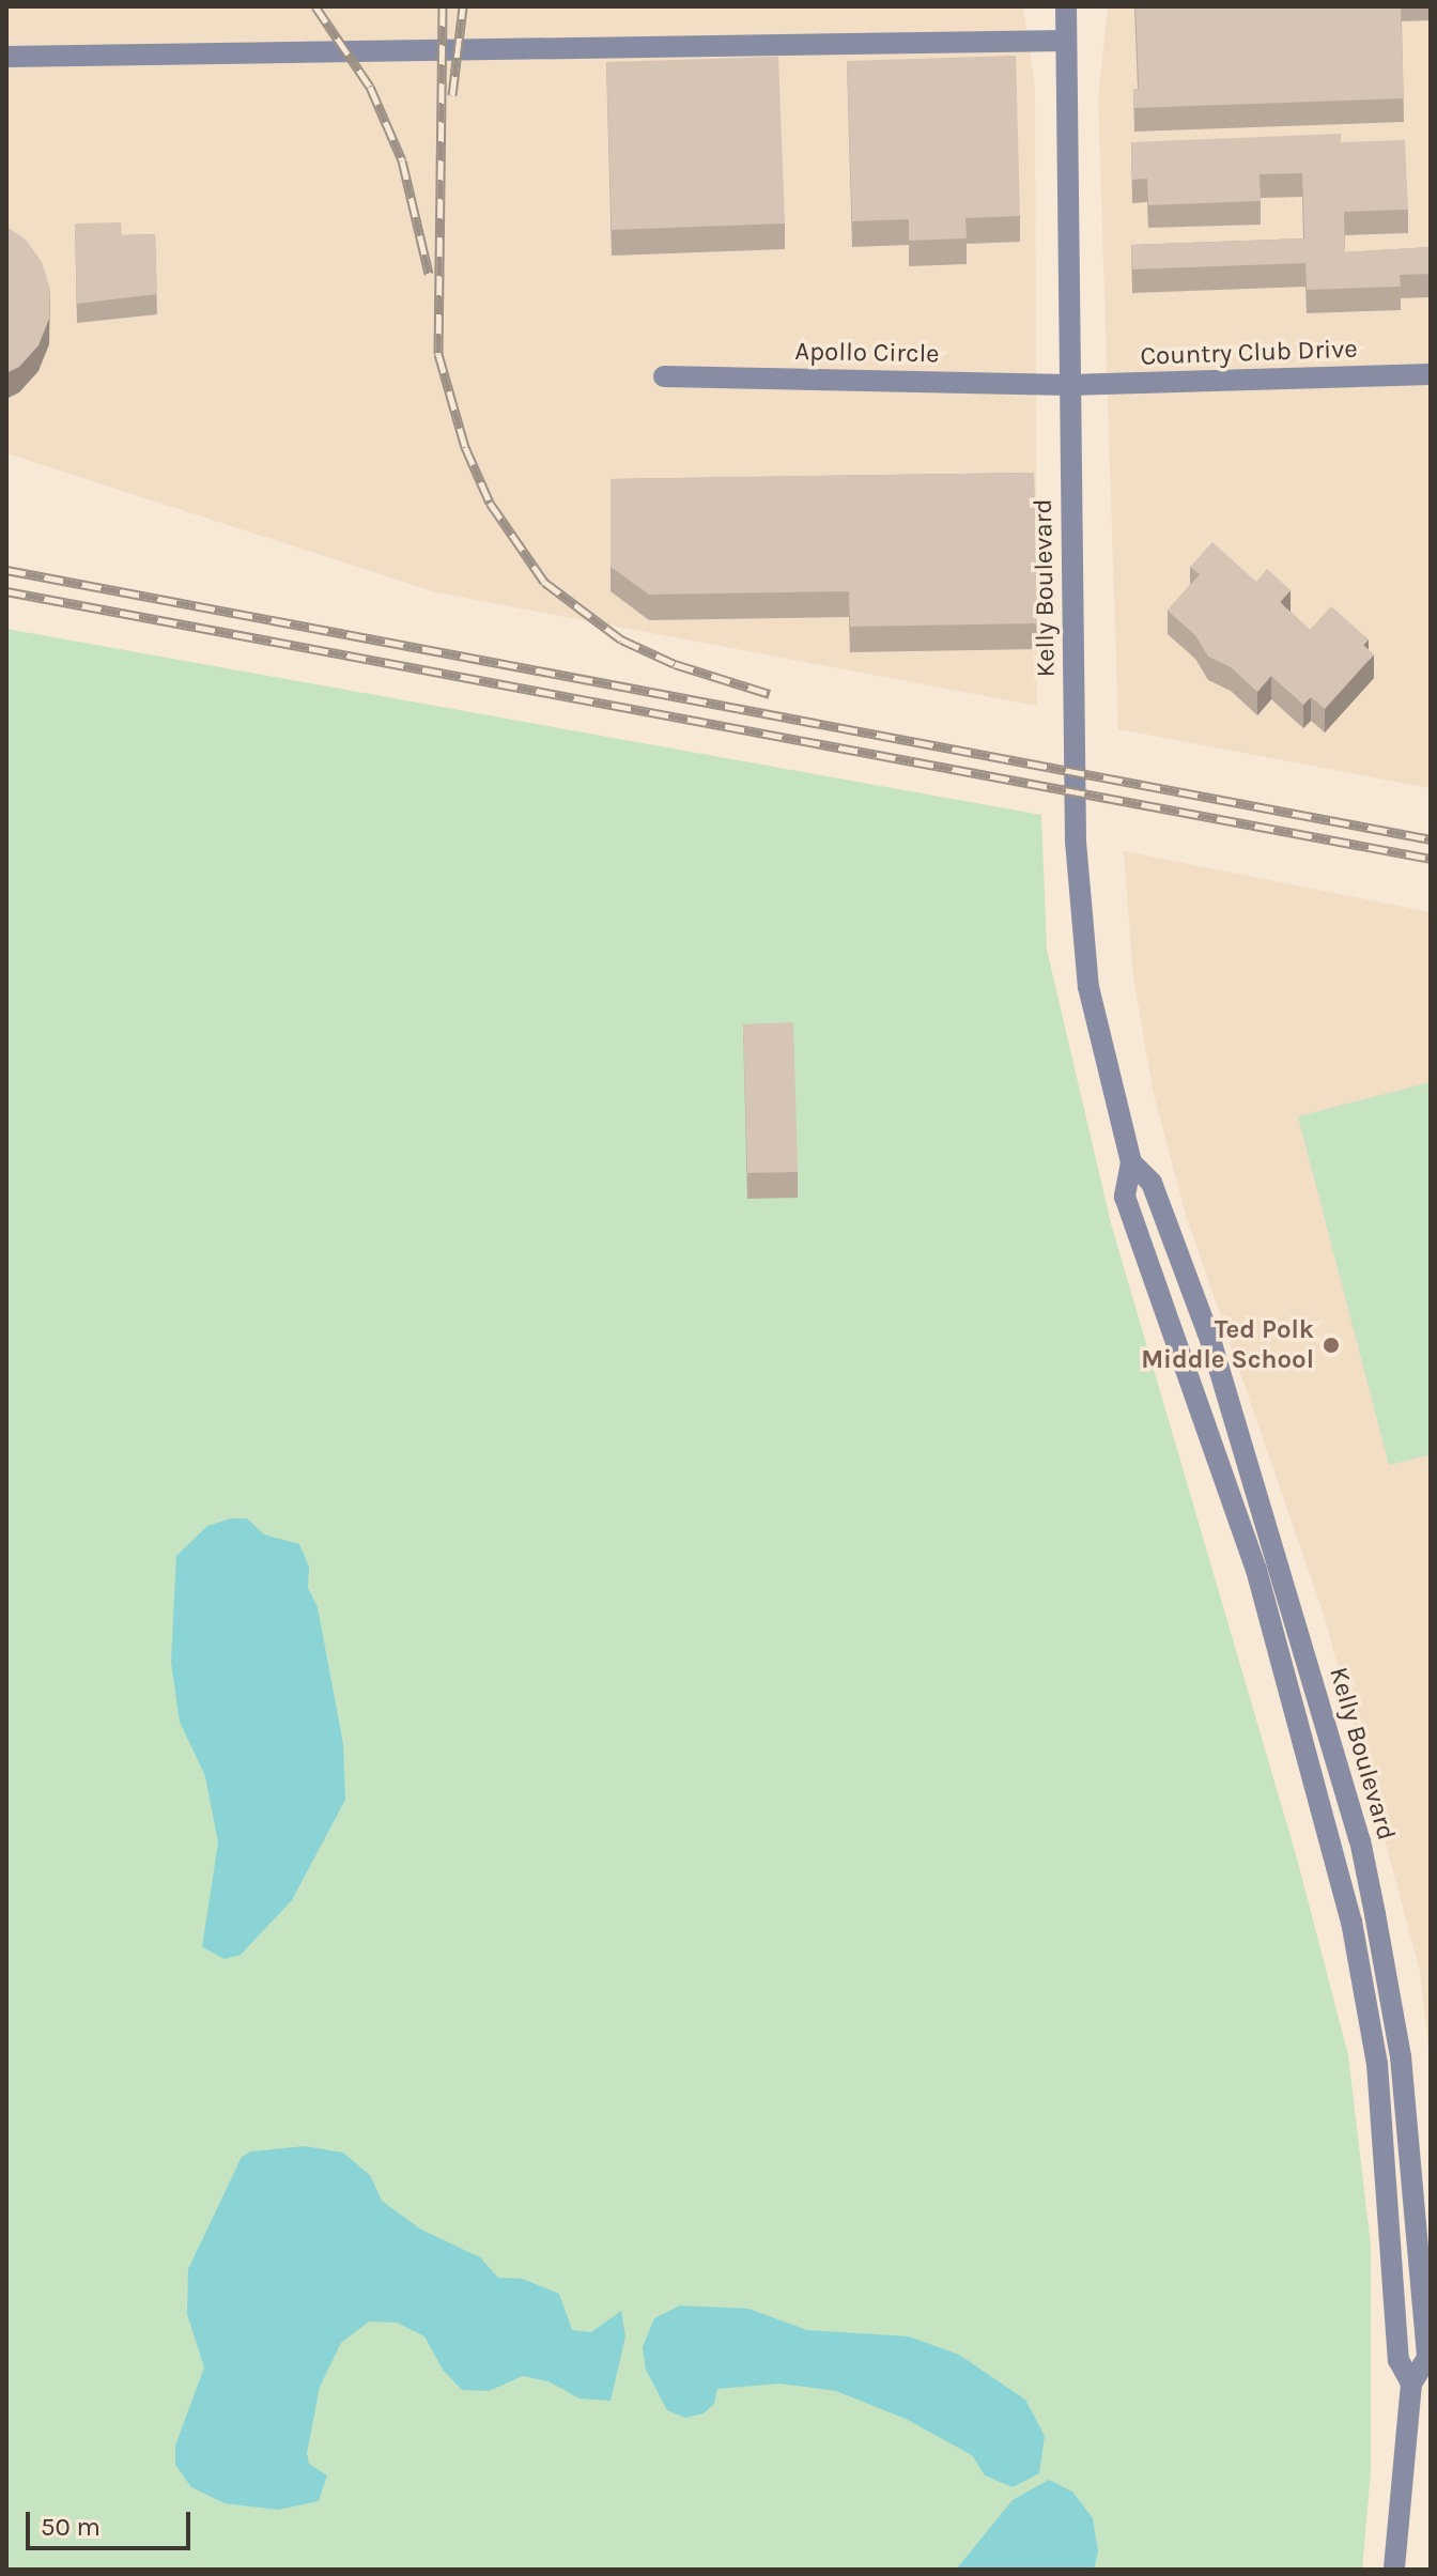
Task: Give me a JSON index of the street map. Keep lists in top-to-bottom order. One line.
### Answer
{"streets":{"street":["Apollo Circle","Country Club Drive","Kelly Boulevard"]},"crossings":[["Apollo Circle","Country Club Drive"],["Apollo Circle","Kelly Boulevard"],["Country Club Drive","Kelly Boulevard"]],"places":["Ted Polk Middle School"],"scale_bar":"50 m"}
